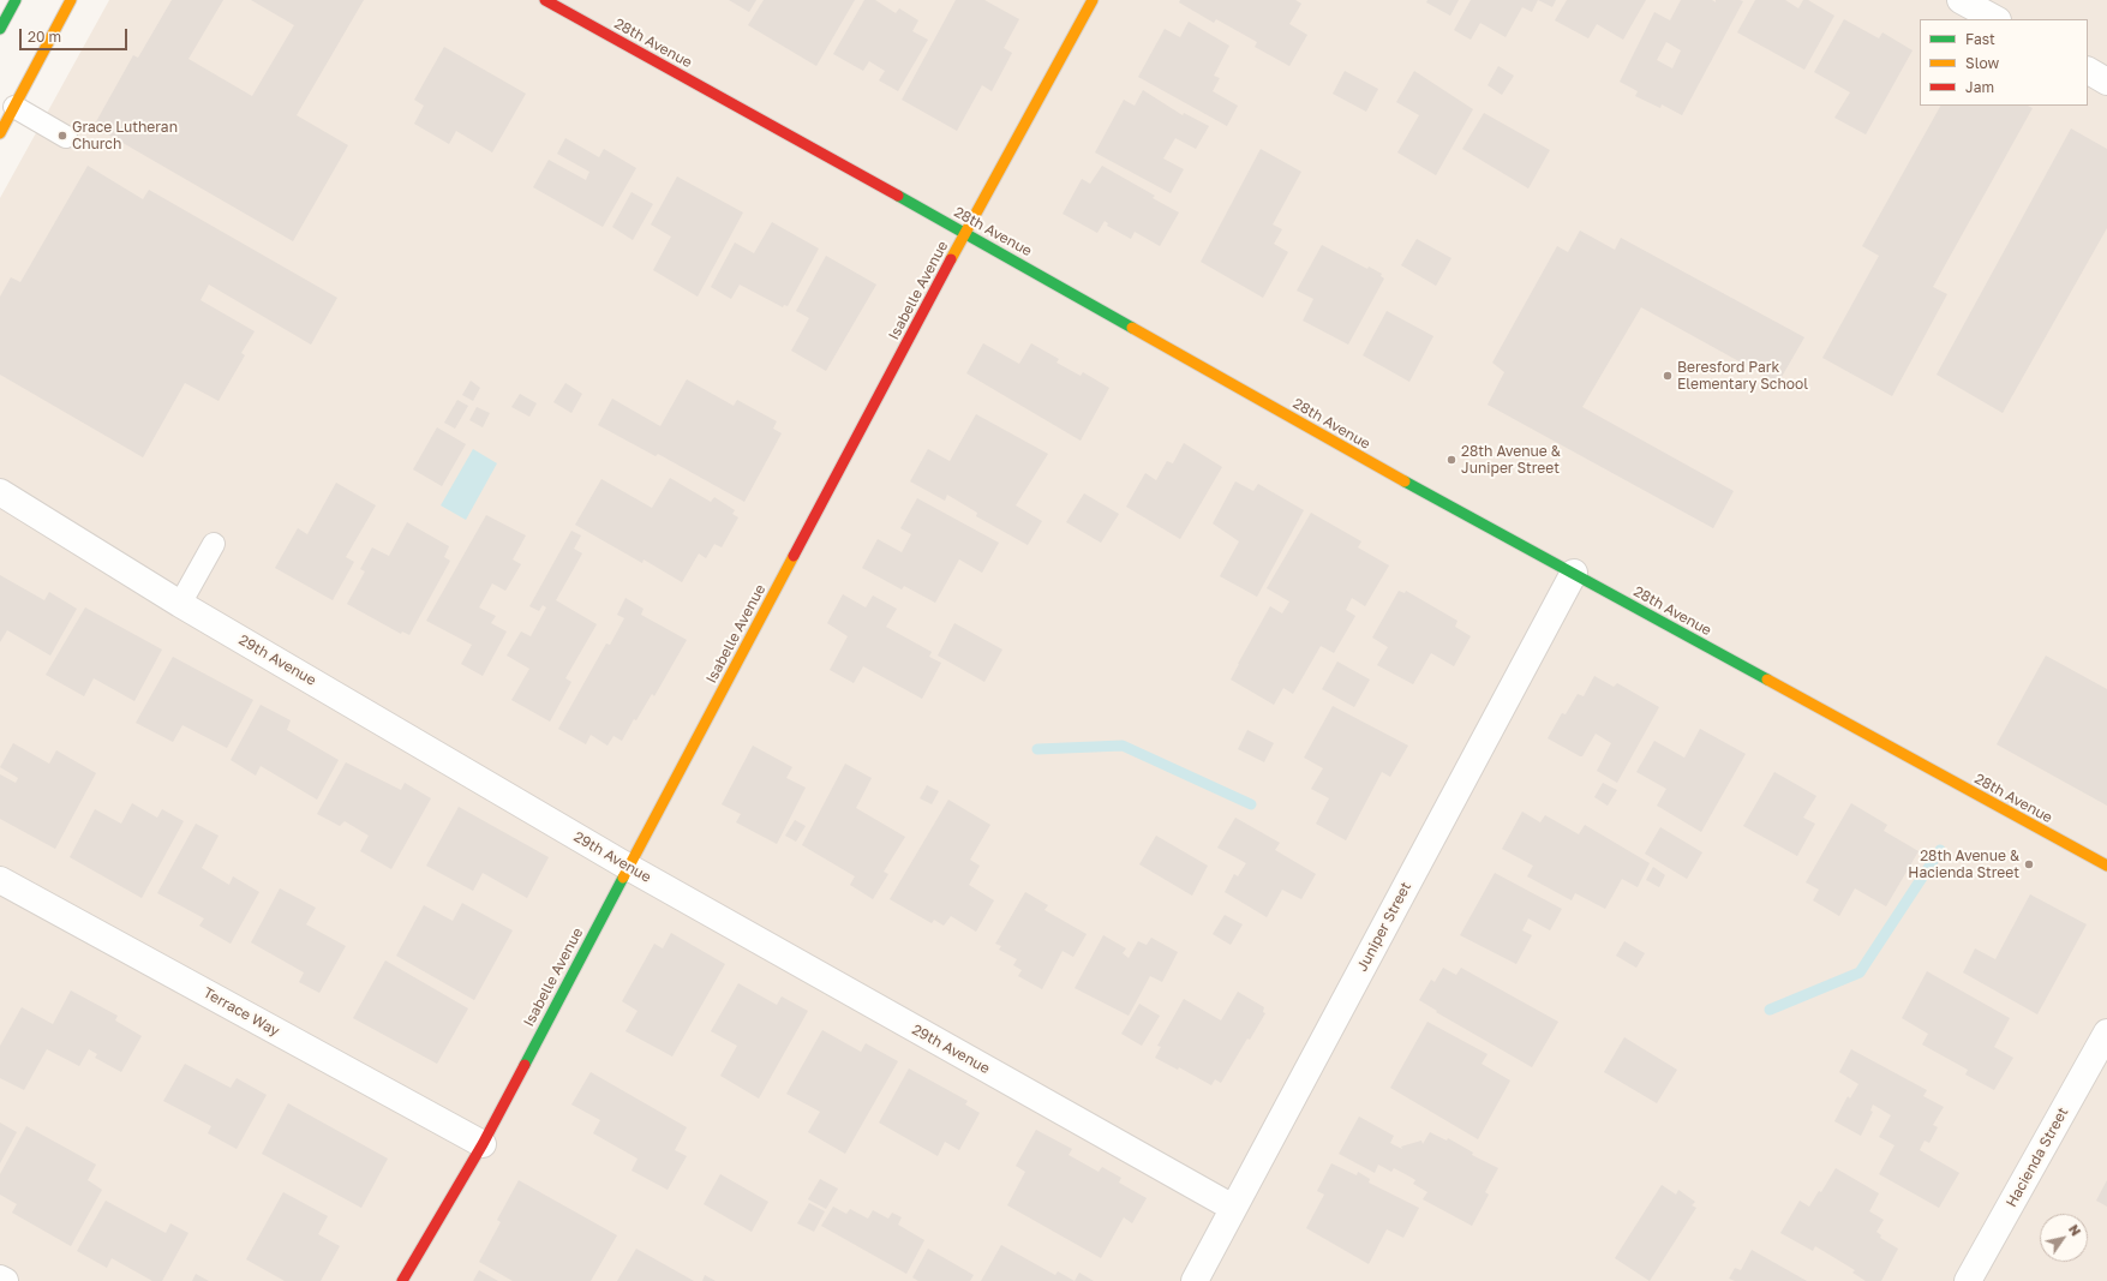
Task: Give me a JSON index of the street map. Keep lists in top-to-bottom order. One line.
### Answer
{"streets":{"street":["28th Avenue","Isabelle Avenue","29th Avenue","Juniper Street","Terrace Way","Hacienda Street"]},"crossings":[["28th Avenue","Isabelle Avenue"],["28th Avenue","Juniper Street"],["Isabelle Avenue","29th Avenue"],["Isabelle Avenue","Terrace Way"],["29th Avenue","Juniper Street"]],"places":["Grace Lutheran Church","Beresford Park Elementary School","28th Avenue & Juniper Street","28th Avenue & Hacienda Street"],"legend":["Fast","Slow","Jam"],"scale_bar":"20 m","north":"top right"}
